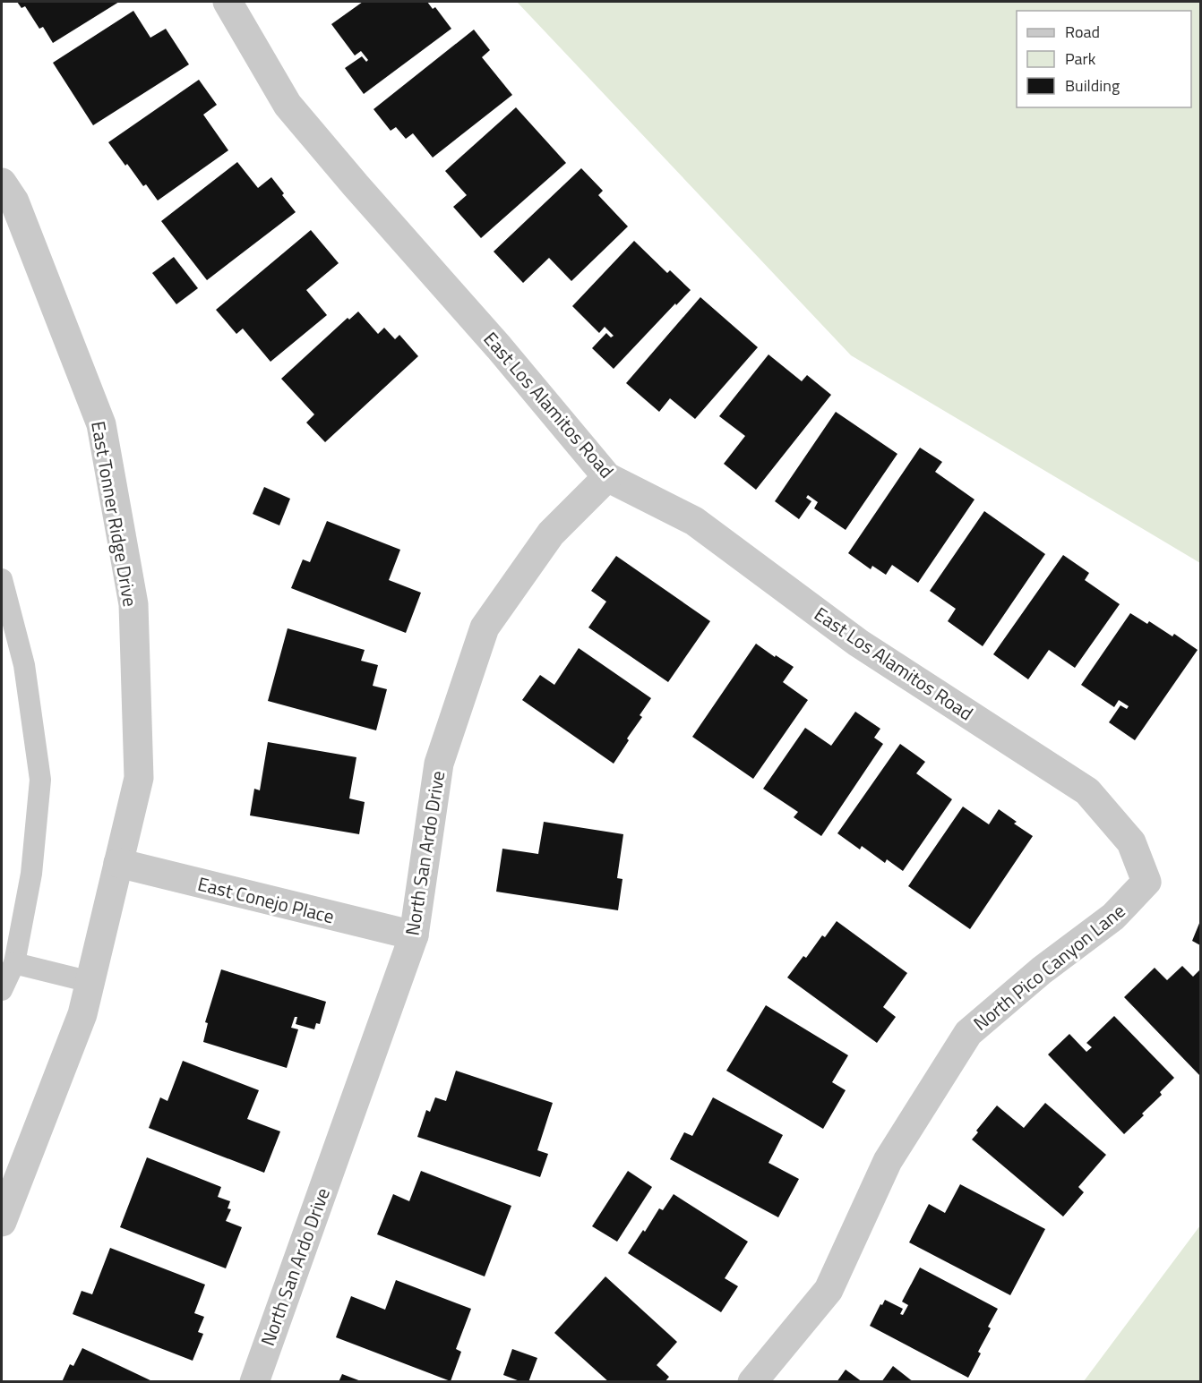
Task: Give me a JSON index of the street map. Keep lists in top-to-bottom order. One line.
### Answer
{"streets":{"street":["East Los Alamitos Road","East Tonner Ridge Drive","North San Ardo Drive","East Conejo Place","North Pico Canyon Lane"]},"crossings":[["East Los Alamitos Road","North San Ardo Drive"],["East Los Alamitos Road","North Pico Canyon Lane"],["East Tonner Ridge Drive","East Conejo Place"],["North San Ardo Drive","East Conejo Place"]],"legend":["Road","Park","Building"]}
